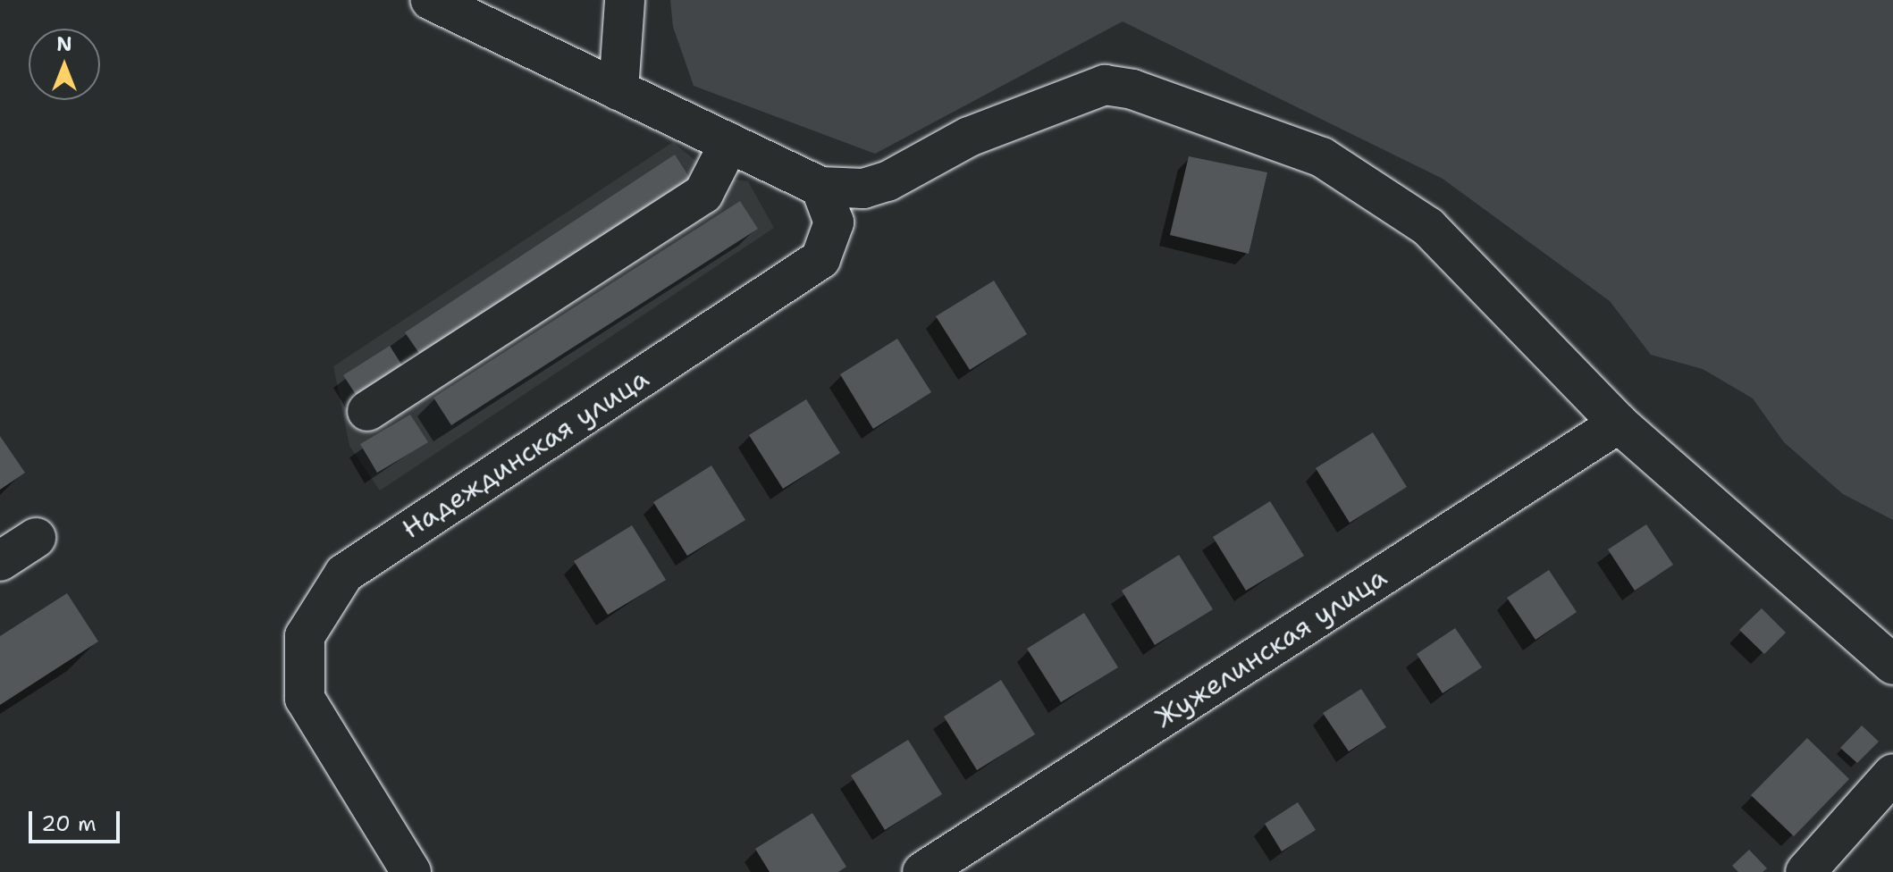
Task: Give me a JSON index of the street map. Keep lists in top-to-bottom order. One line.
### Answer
{"streets":{"street":["Надеждинская улица","Жужелинская улица"]},"scale_bar":"20 m","north":"top"}
